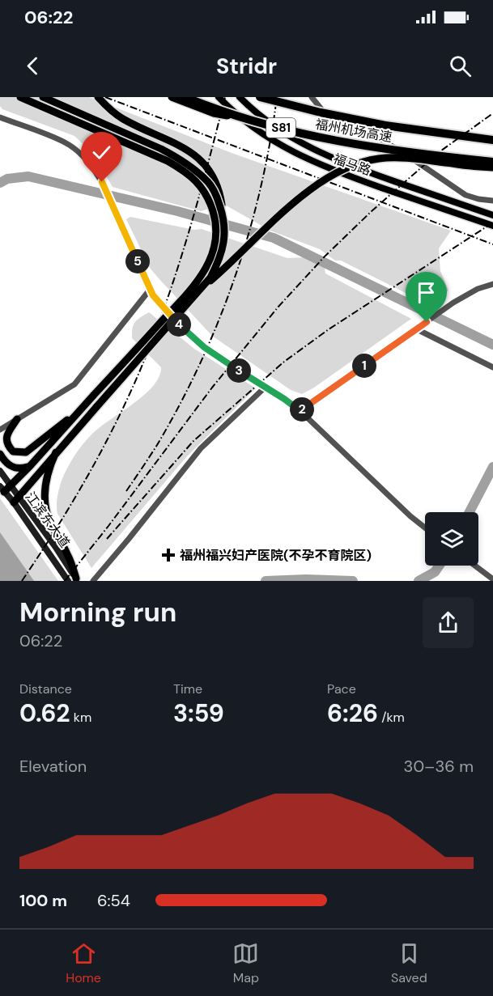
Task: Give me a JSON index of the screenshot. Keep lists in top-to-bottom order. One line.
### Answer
{"streets":{"highway":["S81","福州机场高速"],"main road":["福马路","江滨东大道"]},"places":{"health":["福州福兴妇产医院(不孕不育院区)"]},"page":{"status":"06:22","header":"Stridr","pins":["5","4","1","3","2"],"heading":["Morning run","06:22"],"stats":[["Distance","0.62 km"],["Time","3:59"],["Pace","6:26 /km"]],"chart":["Elevation","30–36 m"],"list":[{"name":"100 m","note":"6:54"}],"tabs":["Home","Map","Saved"]}}
